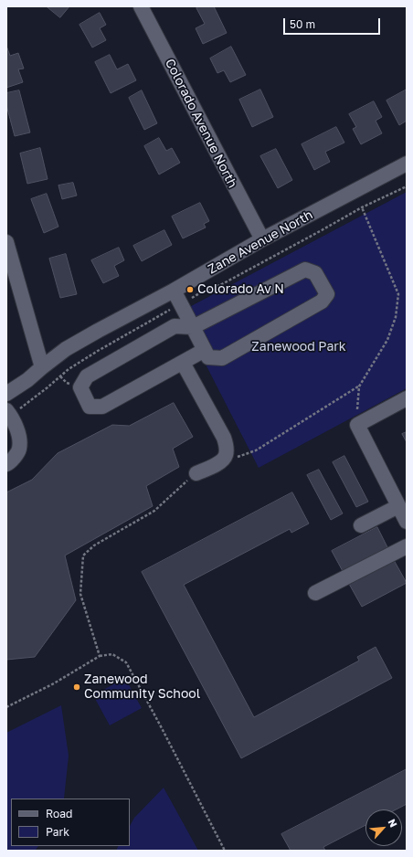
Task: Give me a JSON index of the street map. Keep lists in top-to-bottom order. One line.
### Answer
{"streets":{"street":["Colorado Avenue North","Zane Avenue North"]},"crossings":[["Colorado Avenue North","Zane Avenue North"]],"parks":["Zanewood Park"],"places":["Colorado Av N","Zanewood Community School"],"legend":["Road","Park"],"scale_bar":"50 m","north":"top right"}
